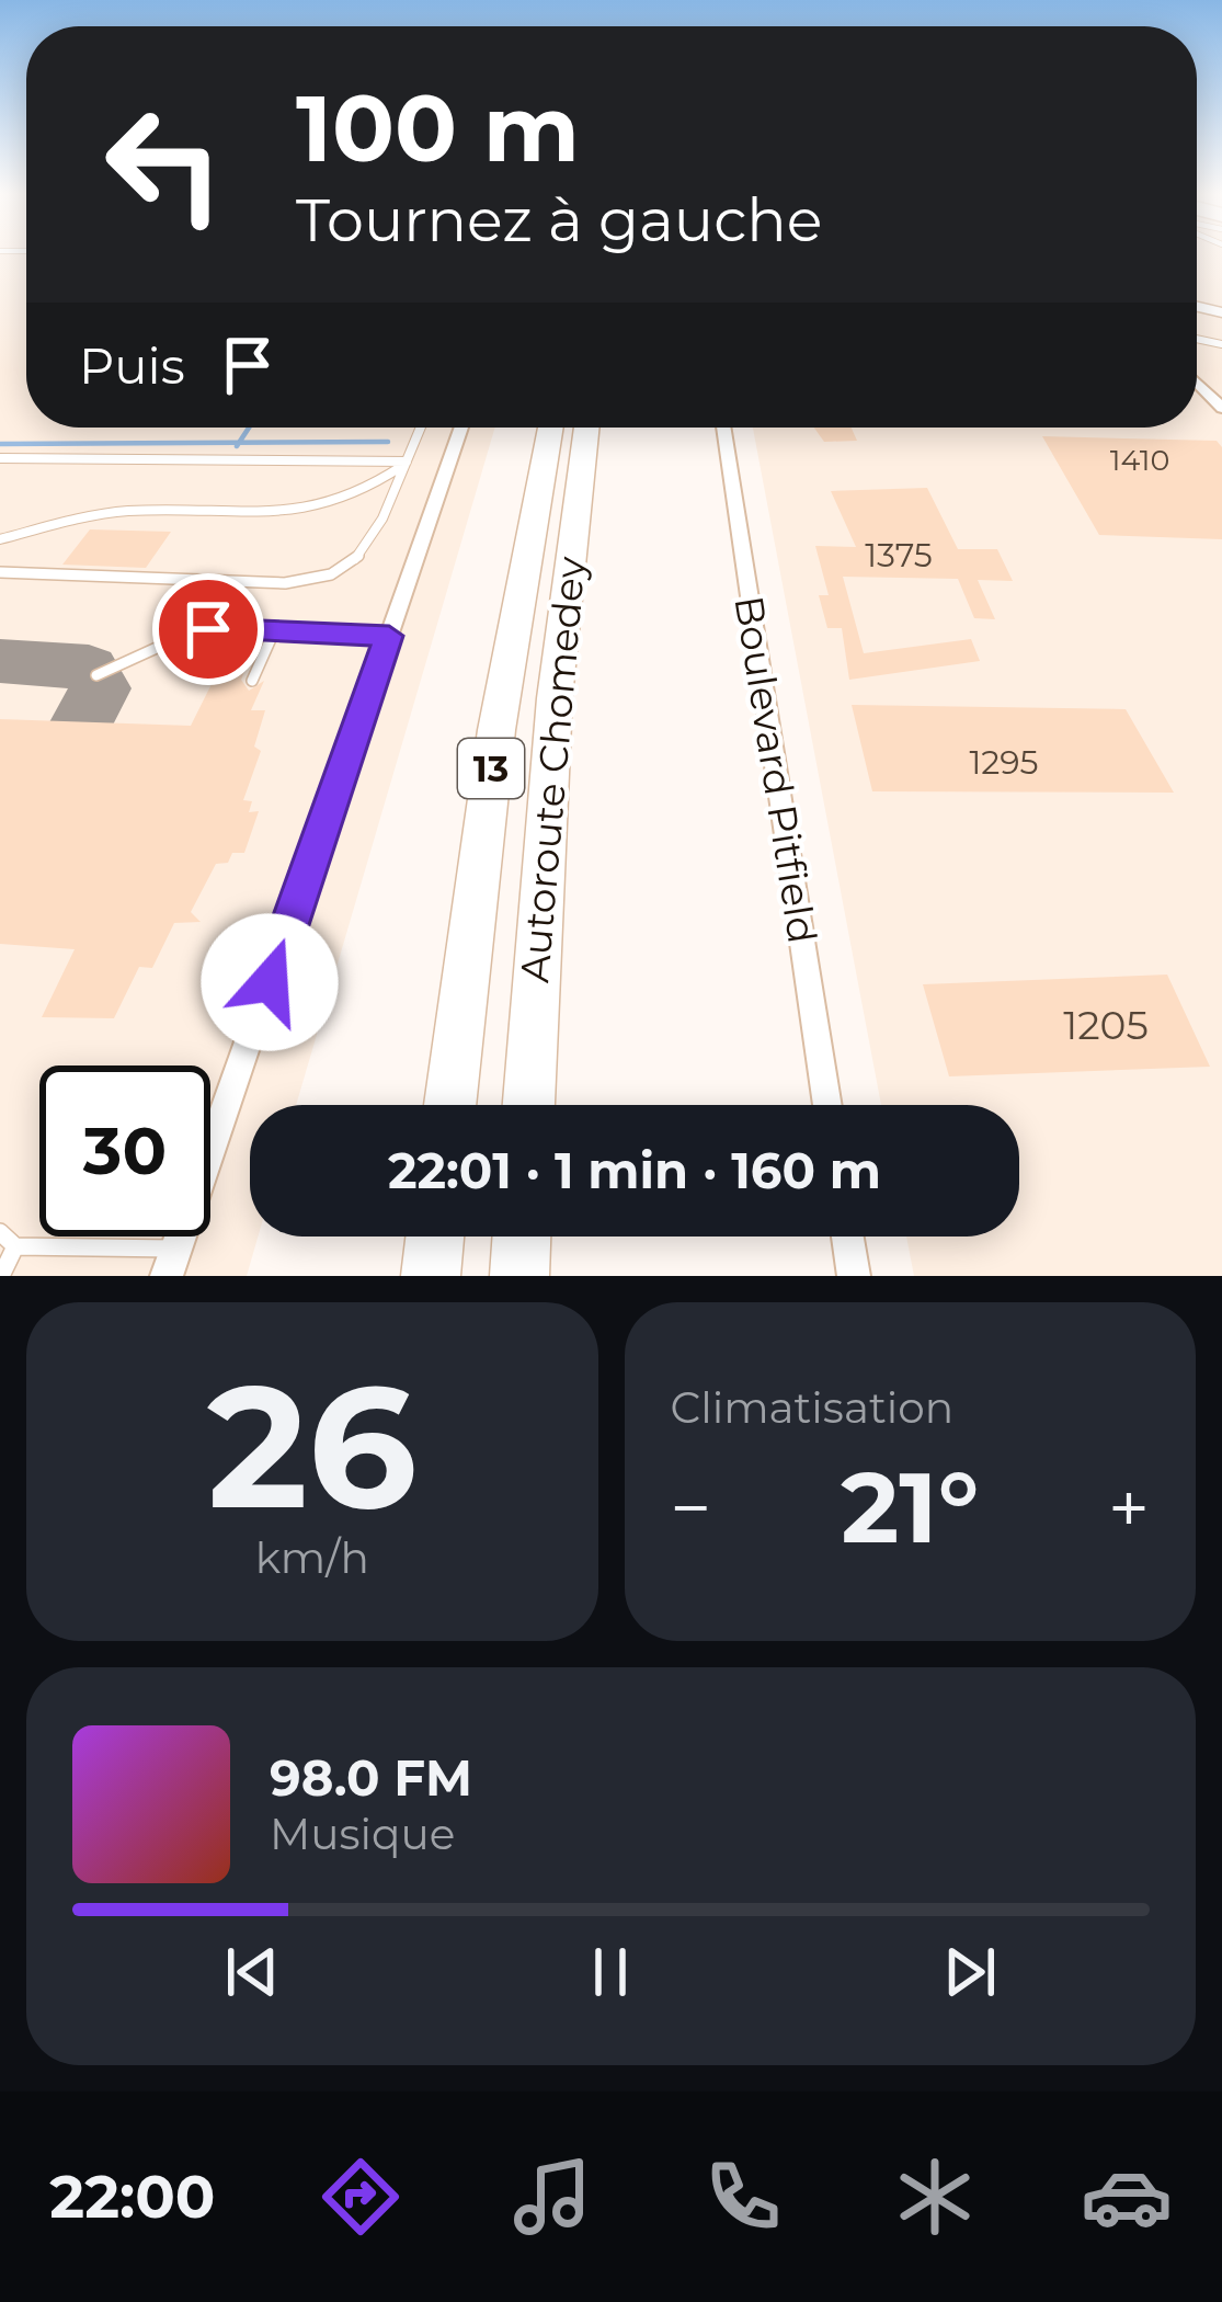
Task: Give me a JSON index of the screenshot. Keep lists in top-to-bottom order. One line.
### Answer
{"streets":{"highway":["13","Autoroute Chomedey"],"street":["Boulevard Pitfield"]},"house_numbers":["1410","1375","1295","1205"],"page":{"turn":["100 m","Tournez à gauche"],"then":"Puis","limit":"30","trip":"22:01 · 1 min · 160 m","tile":[["26","km/h"],"Climatisation"],"heat":["−","21°","+"],"song":["98.0 FM","Musique"],"tabs":"22:00"}}
